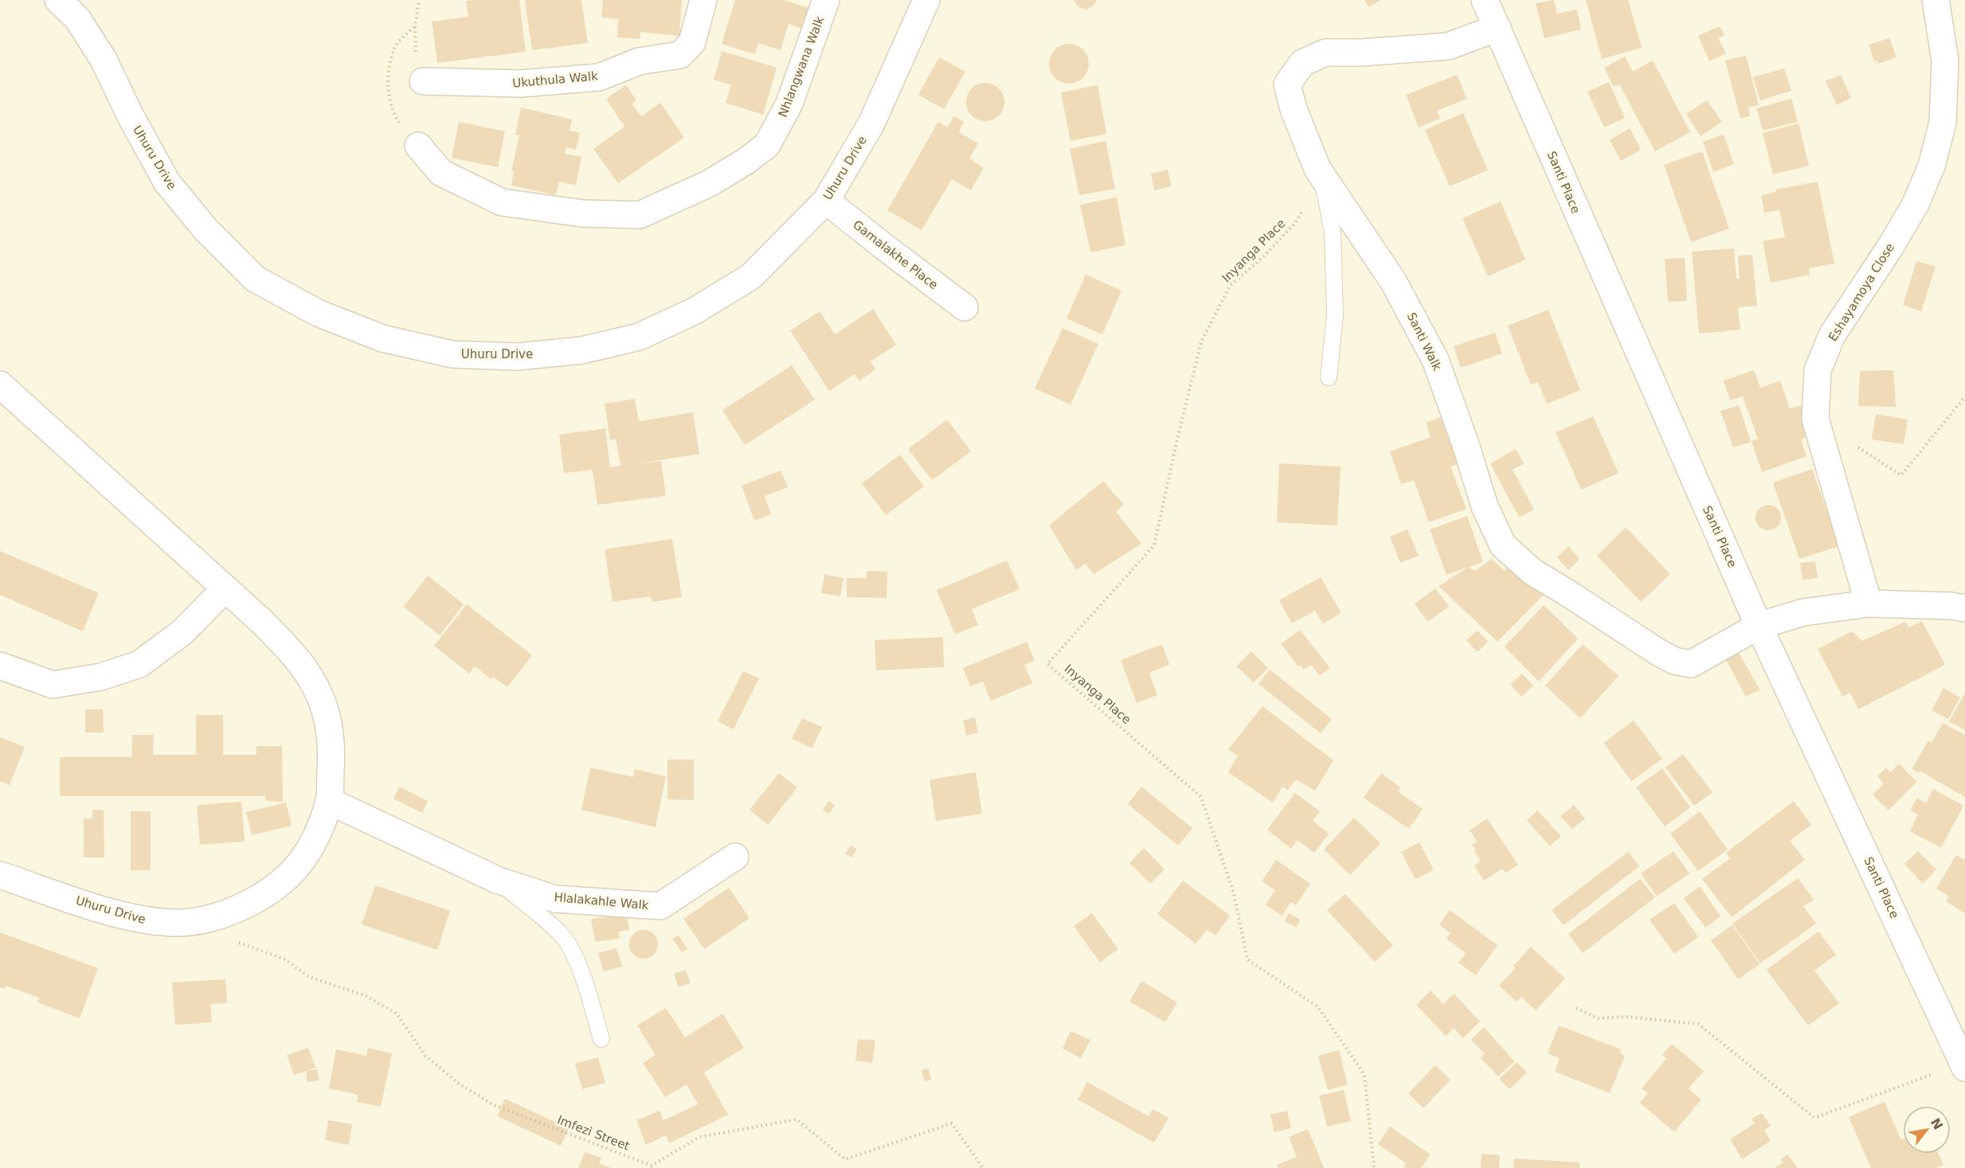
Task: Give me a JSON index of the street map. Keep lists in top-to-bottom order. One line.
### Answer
{"streets":{"street":["Nhlangwana Walk","Ukuthula Walk","Uhuru Drive","Santi Place","Gamalakhe Place","Eshayamoya Close","Santi Walk","Hlalakahle Walk"],"path":["Inyanga Place","Imfezi Street"]},"crossings":[["Uhuru Drive","Gamalakhe Place"],["Uhuru Drive","Hlalakahle Walk"],["Uhuru Drive","Imfezi Street"],["Santi Place","Santi Walk"],["Inyanga Place","Santi Walk"],["Eshayamoya Close","Santi Walk"]],"north":"top right"}
